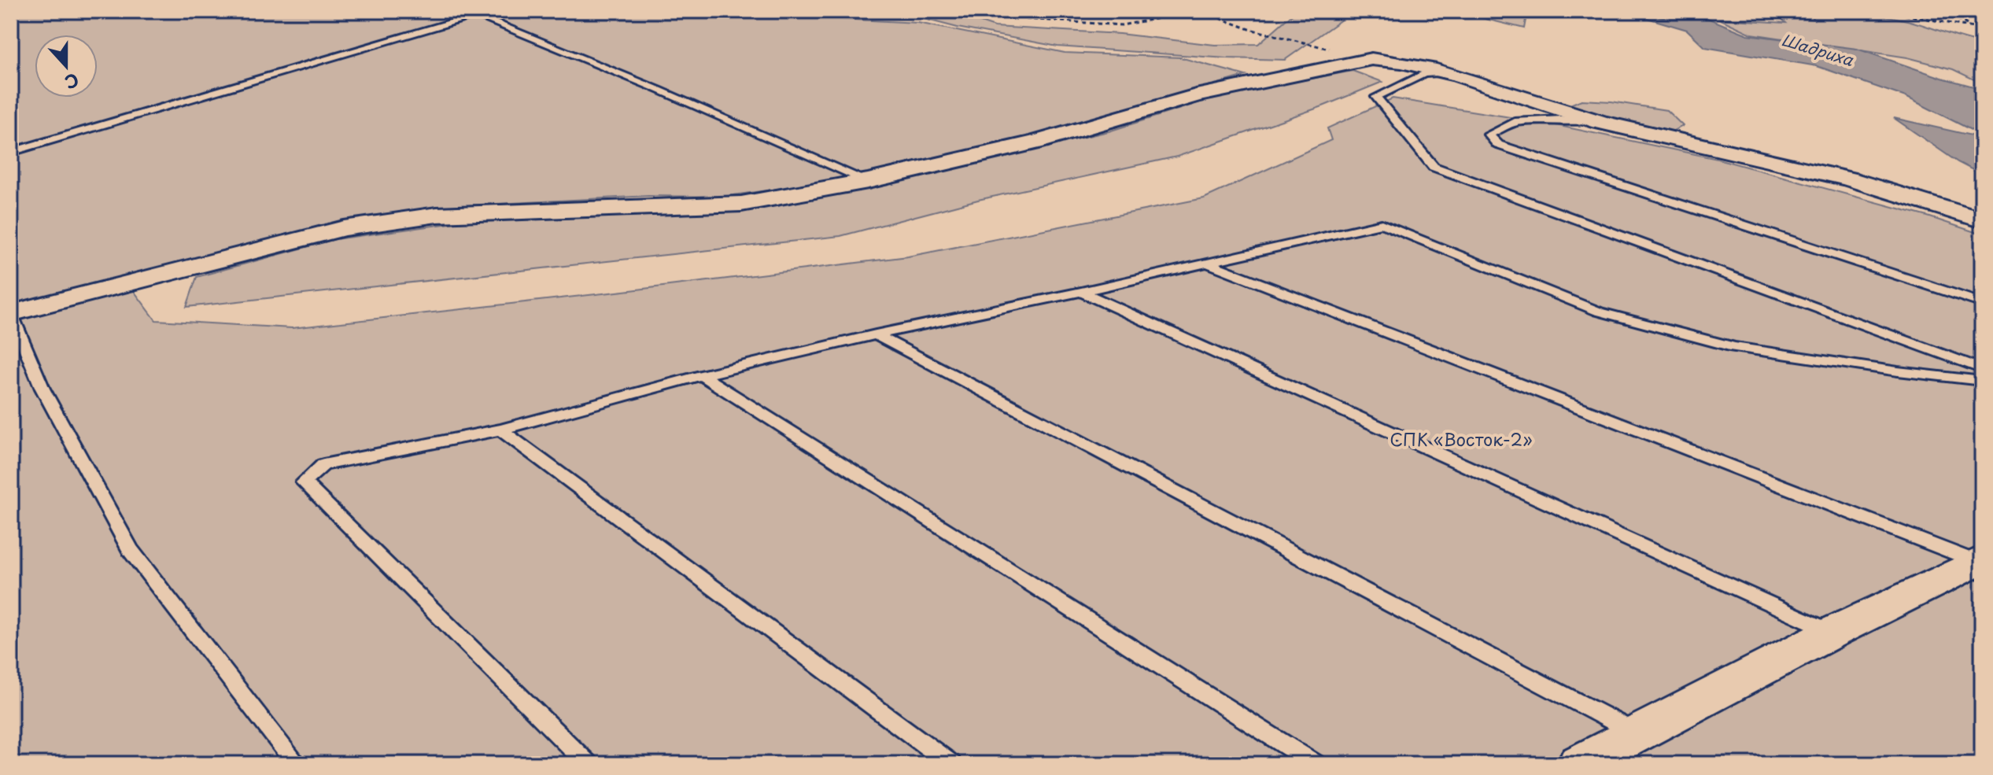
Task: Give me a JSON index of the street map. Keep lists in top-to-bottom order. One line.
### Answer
{"water":["Шадриха"],"parks":["СПК «Восток-2»"],"north":"bottom"}
